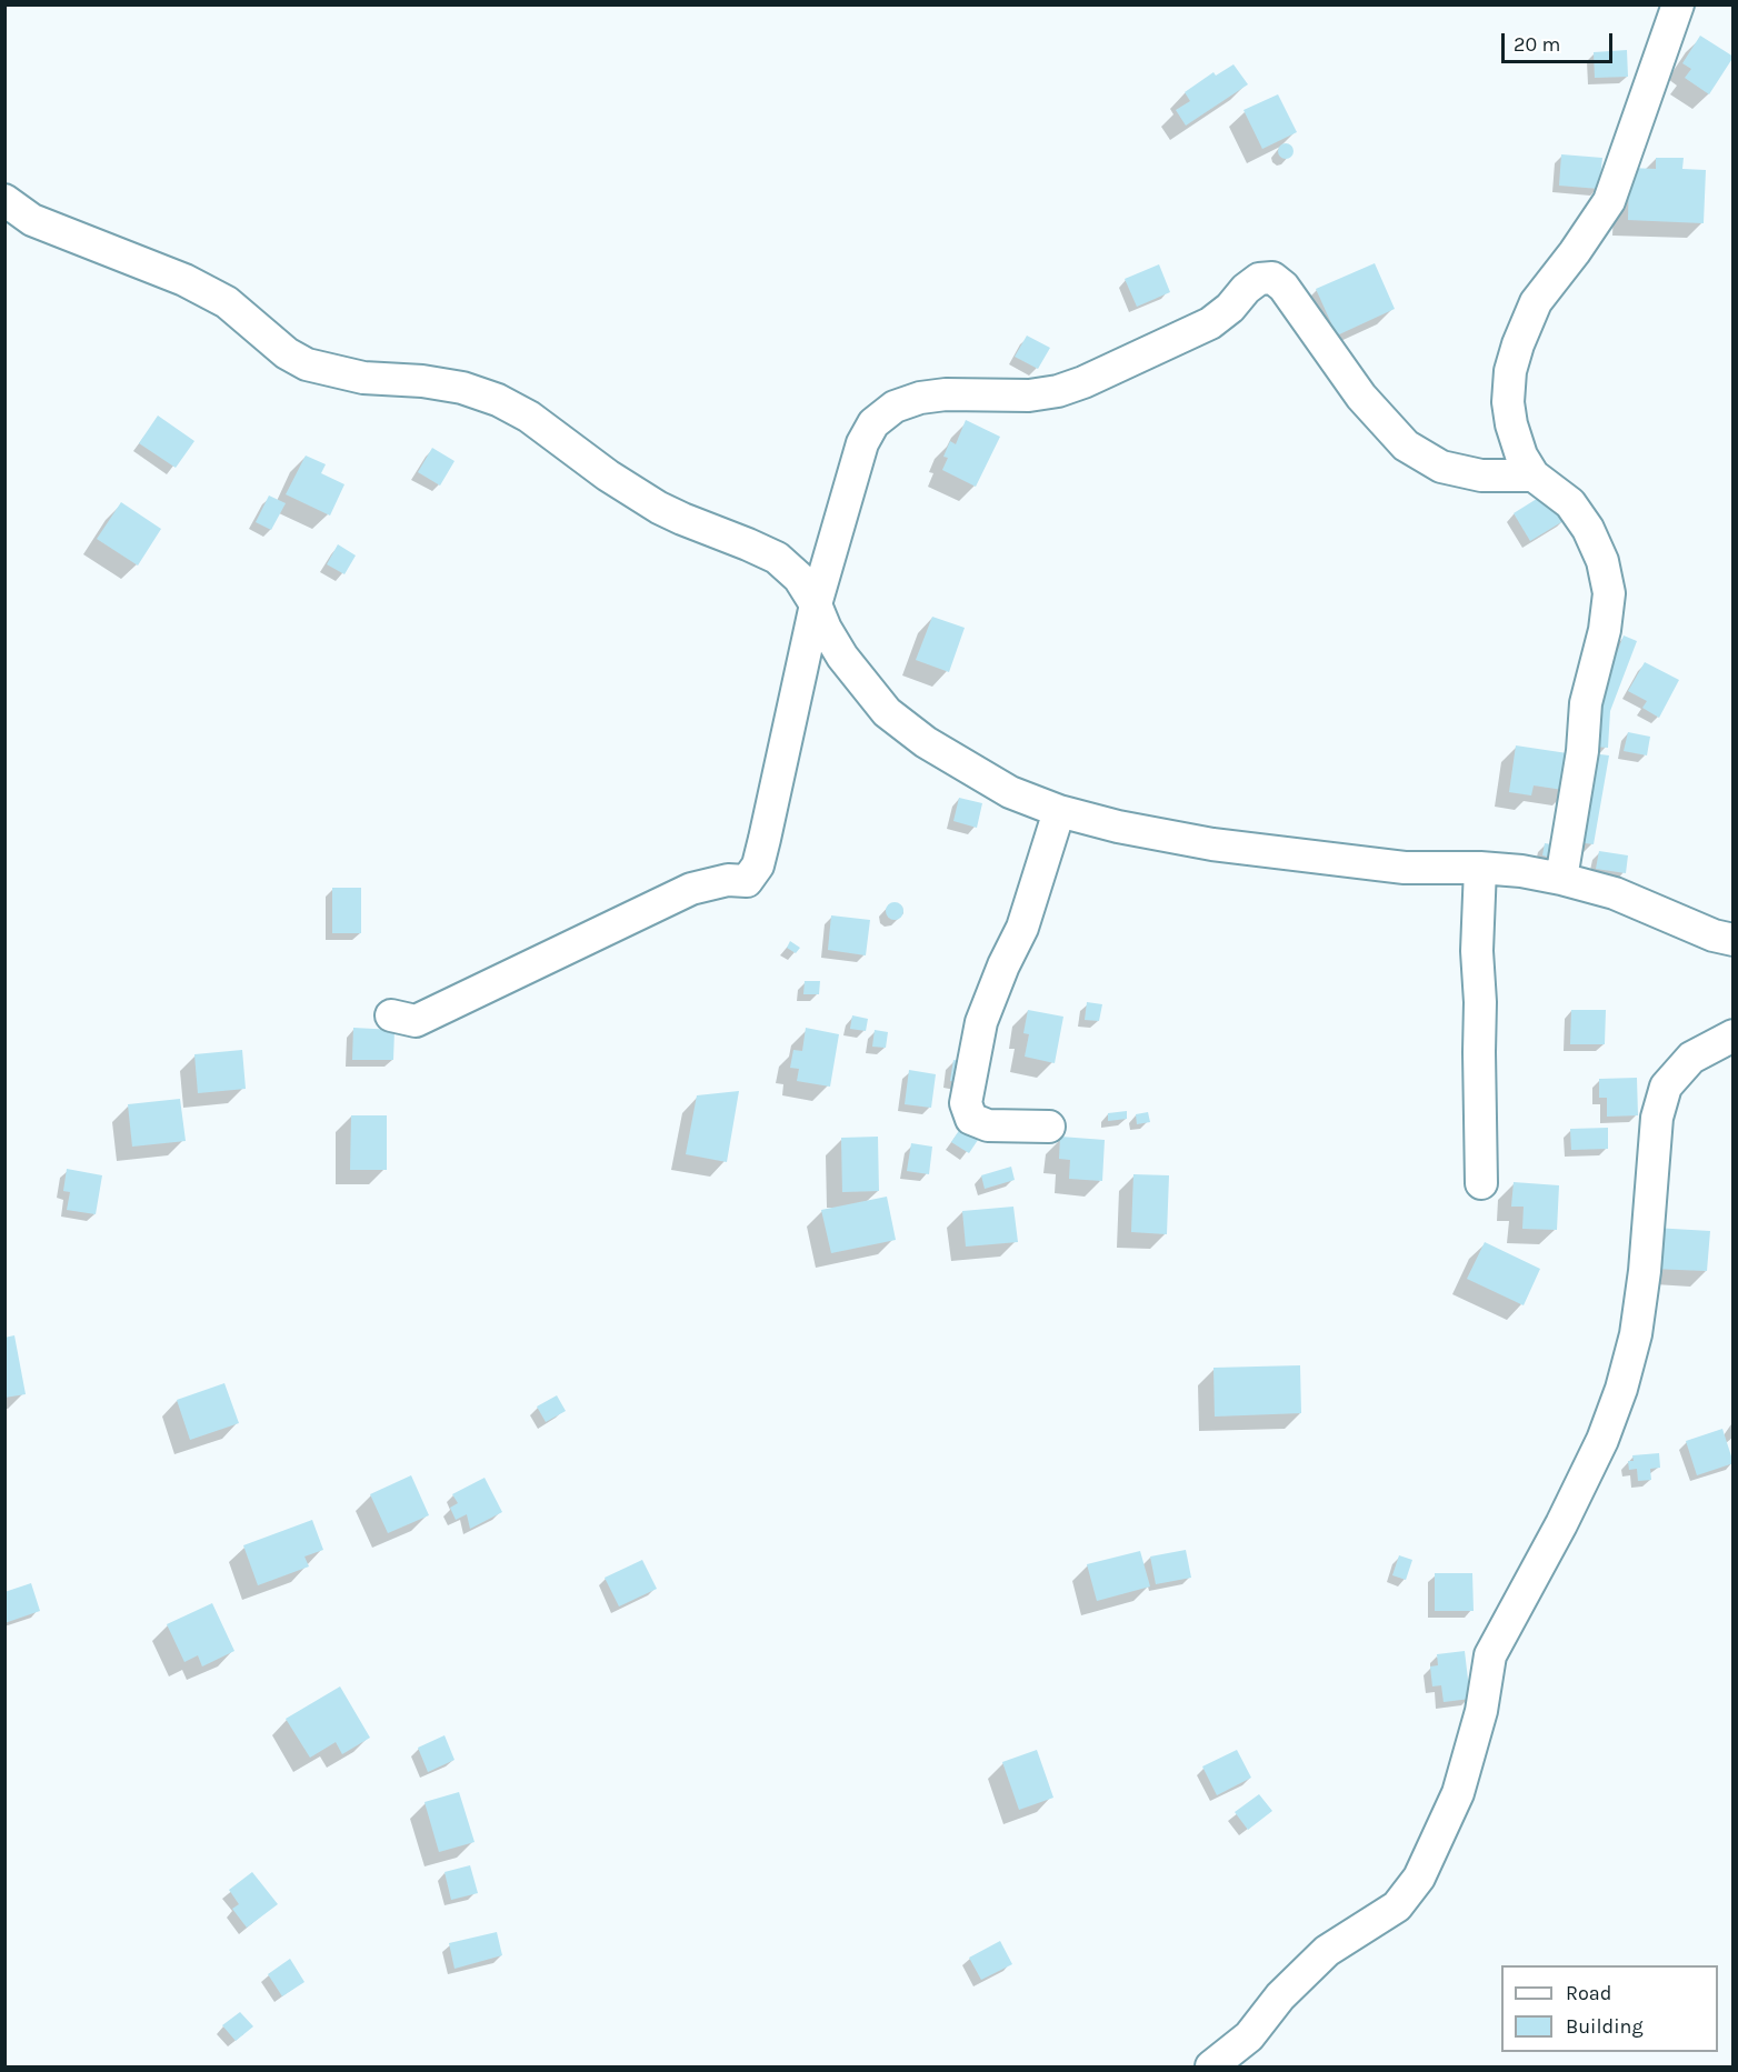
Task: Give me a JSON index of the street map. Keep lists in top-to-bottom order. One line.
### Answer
{"legend":["Road","Building"],"scale_bar":"20 m"}
